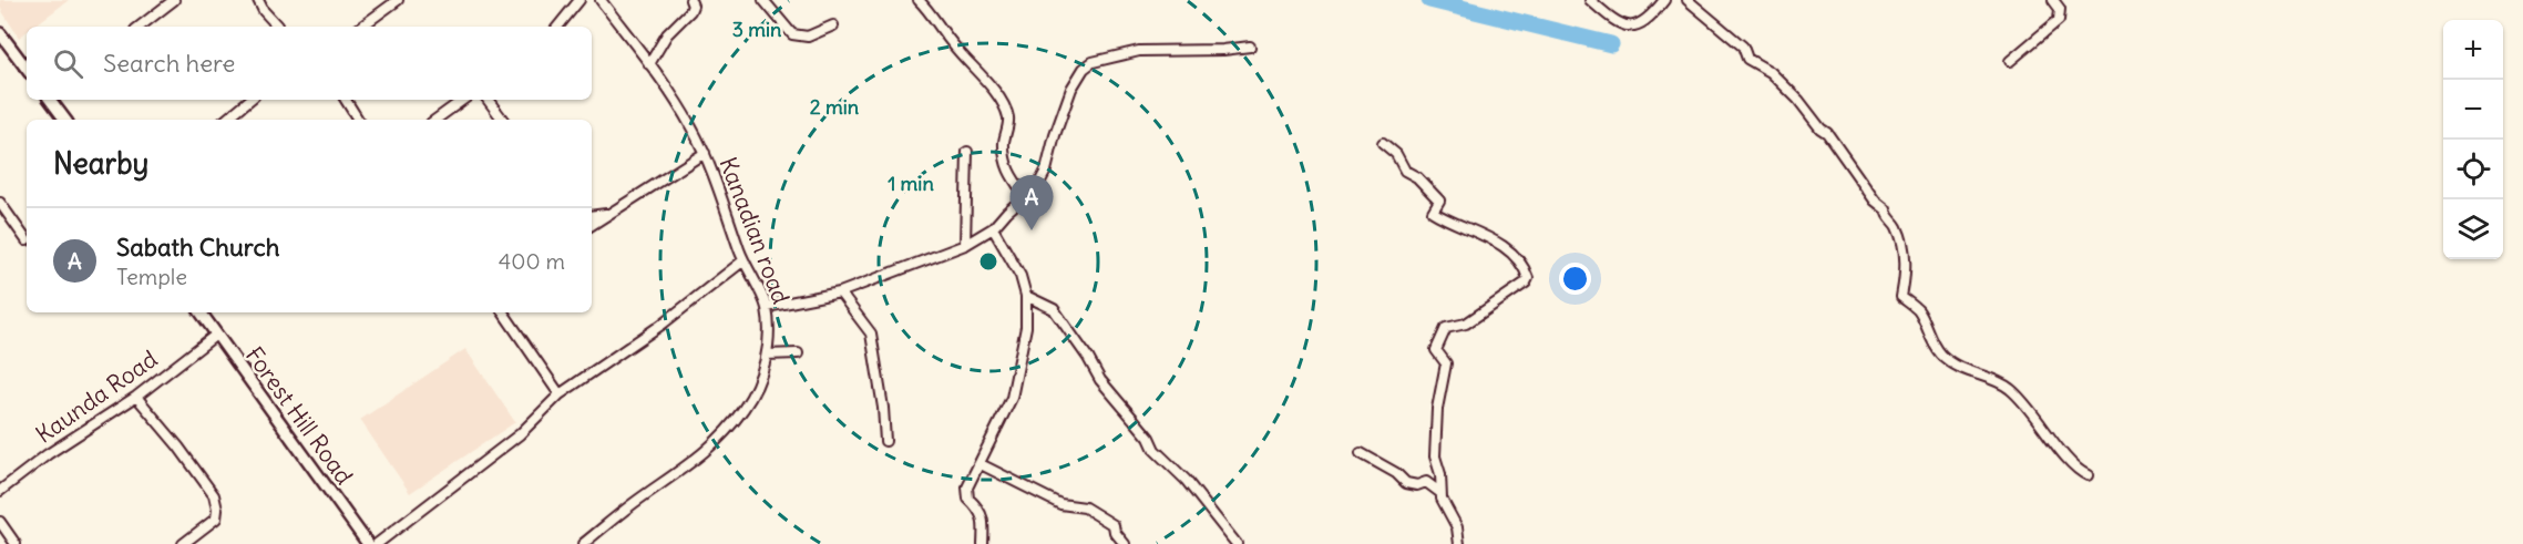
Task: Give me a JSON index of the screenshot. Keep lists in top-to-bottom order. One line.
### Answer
{"streets":{"street":["Kanadian road","Kaunda Road","Forest Hill Road"]},"crossings":[["Kaunda Road","Forest Hill Road"]],"page":{"map_buttons":["+","−"],"search":"Search here","heading":"Nearby","pins":"A","list":[{"mark":"A","name":"Sabath Church","note":"Temple","value":"400 m"}]},"rings":["3 min","2 min","1 min"]}
